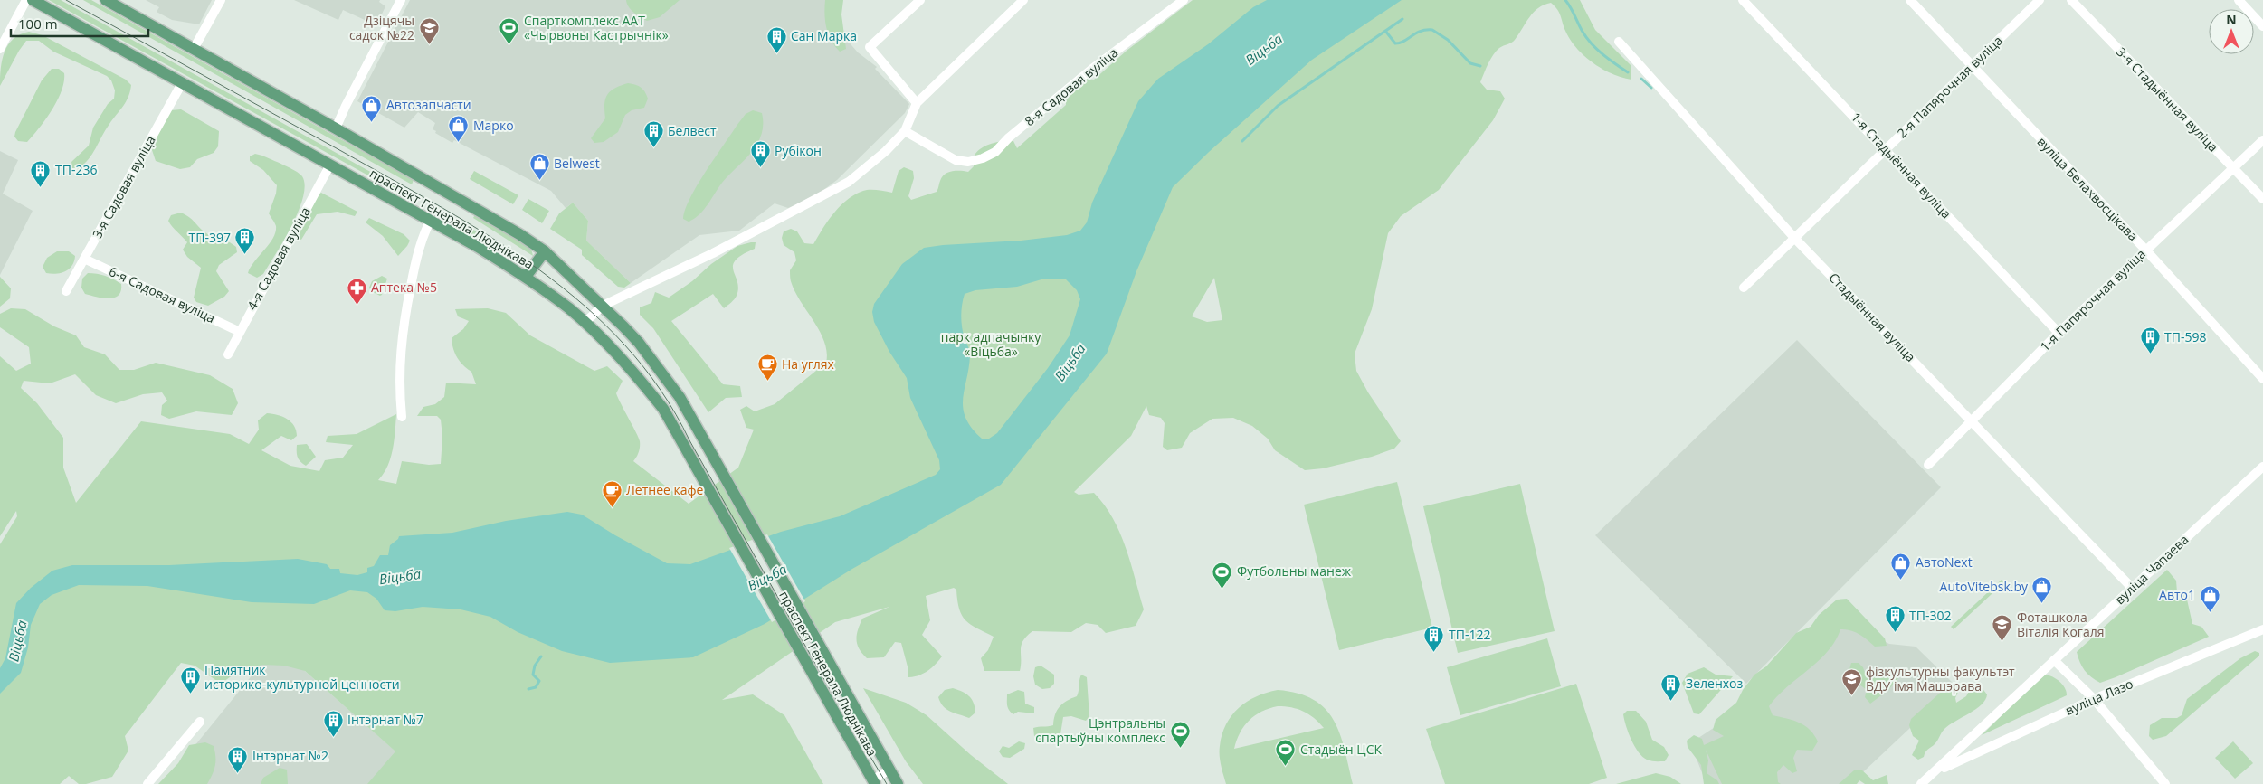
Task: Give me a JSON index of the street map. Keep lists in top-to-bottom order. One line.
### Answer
{"streets":{"main road":["праспект Генерала Люднікава"],"street":["8-я Садовая вуліца","2-я Папярочная вуліца","3-я Стадыённая вуліца","1-я Стадыённая вуліца","3-я Садовая вуліца","вуліца Белахвосцікава","4-я Садовая вуліца","6-я Садовая вуліца","1-я Папярочная вуліца","Стадыённая вуліца","вуліца Чапаева","вуліца Лазо"]},"crossings":[["2-я Папярочная вуліца","1-я Стадыённая вуліца"],["2-я Папярочная вуліца","вуліца Белахвосцікава"],["2-я Папярочная вуліца","Стадыённая вуліца"],["3-я Стадыённая вуліца","1-я Папярочная вуліца"],["1-я Стадыённая вуліца","1-я Папярочная вуліца"],["3-я Садовая вуліца","праспект Генерала Люднікава"],["3-я Садовая вуліца","6-я Садовая вуліца"],["вуліца Белахвосцікава","1-я Папярочная вуліца"],["праспект Генерала Люднікава","4-я Садовая вуліца"],["4-я Садовая вуліца","6-я Садовая вуліца"],["1-я Папярочная вуліца","Стадыённая вуліца"],["Стадыённая вуліца","вуліца Чапаева"],["вуліца Чапаева","вуліца Лазо"]],"water":["Віцьба"],"parks":["парк адпачынку «Віцьба»"],"places":{"school or university":["Дзіцячы садок №22","Фоташкола Віталія Когаля","фізкультурны факультэт ВДУ імя Машэрава"],"sports":["Спарткомплекс ААТ «Чырвоны Кастрычнік»","Футбольны манеж","Цэнтральны спартыўны комплекс","Стадыён ЦСК"],"building":["Сан Марка","Белвест","Рубікон","ТП-236","ТП-397","ТП-598","ТП-302","ТП-122","Памятник историко-культурной ценности","Зеленхоз","Інтэрнат №7","Інтэрнат №2"],"shop":["Автозапчасти","Марко","Belwest","АвтоNext","AutoVitebsk.by","Авто1"],"pharmacy":["Аптека №5"],"cafe":["На углях","Летнее кафе"]},"scale_bar":"100 m","north":"top"}
